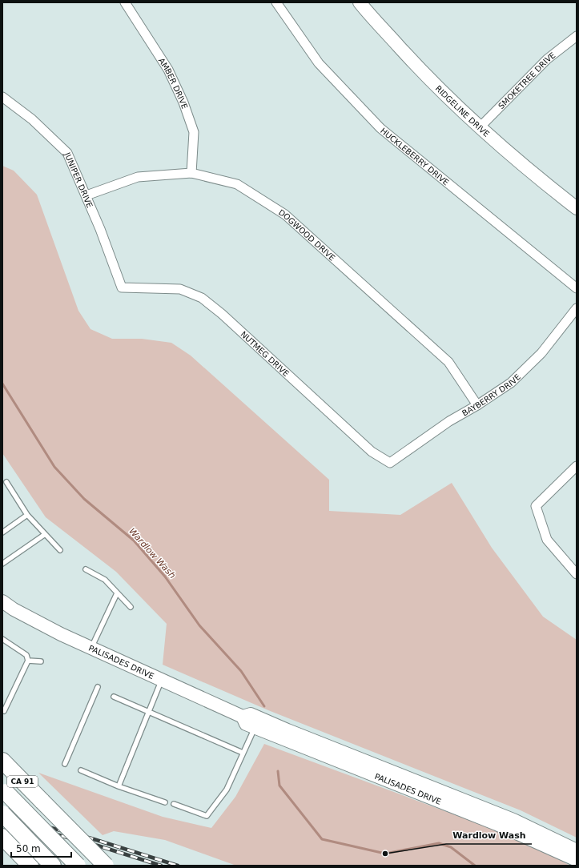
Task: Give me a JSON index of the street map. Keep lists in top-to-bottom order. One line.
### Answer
{"streets":{"highway":["CA 91"],"street":["SMOKETREE DRIVE","AMBER DRIVE","RIDGELINE DRIVE","HUCKLEBERRY DRIVE","JUNIPER DRIVE","DOGWOOD DRIVE","NUTMEG DRIVE","BAYBERRY DRIVE","PALISADES DRIVE"]},"crossings":[["SMOKETREE DRIVE","RIDGELINE DRIVE"],["AMBER DRIVE","DOGWOOD DRIVE"],["JUNIPER DRIVE","DOGWOOD DRIVE"],["JUNIPER DRIVE","NUTMEG DRIVE"],["DOGWOOD DRIVE","BAYBERRY DRIVE"],["NUTMEG DRIVE","BAYBERRY DRIVE"]],"water":["Wardlow Wash"],"places":["Wardlow Wash"],"scale_bar":"50 m"}
